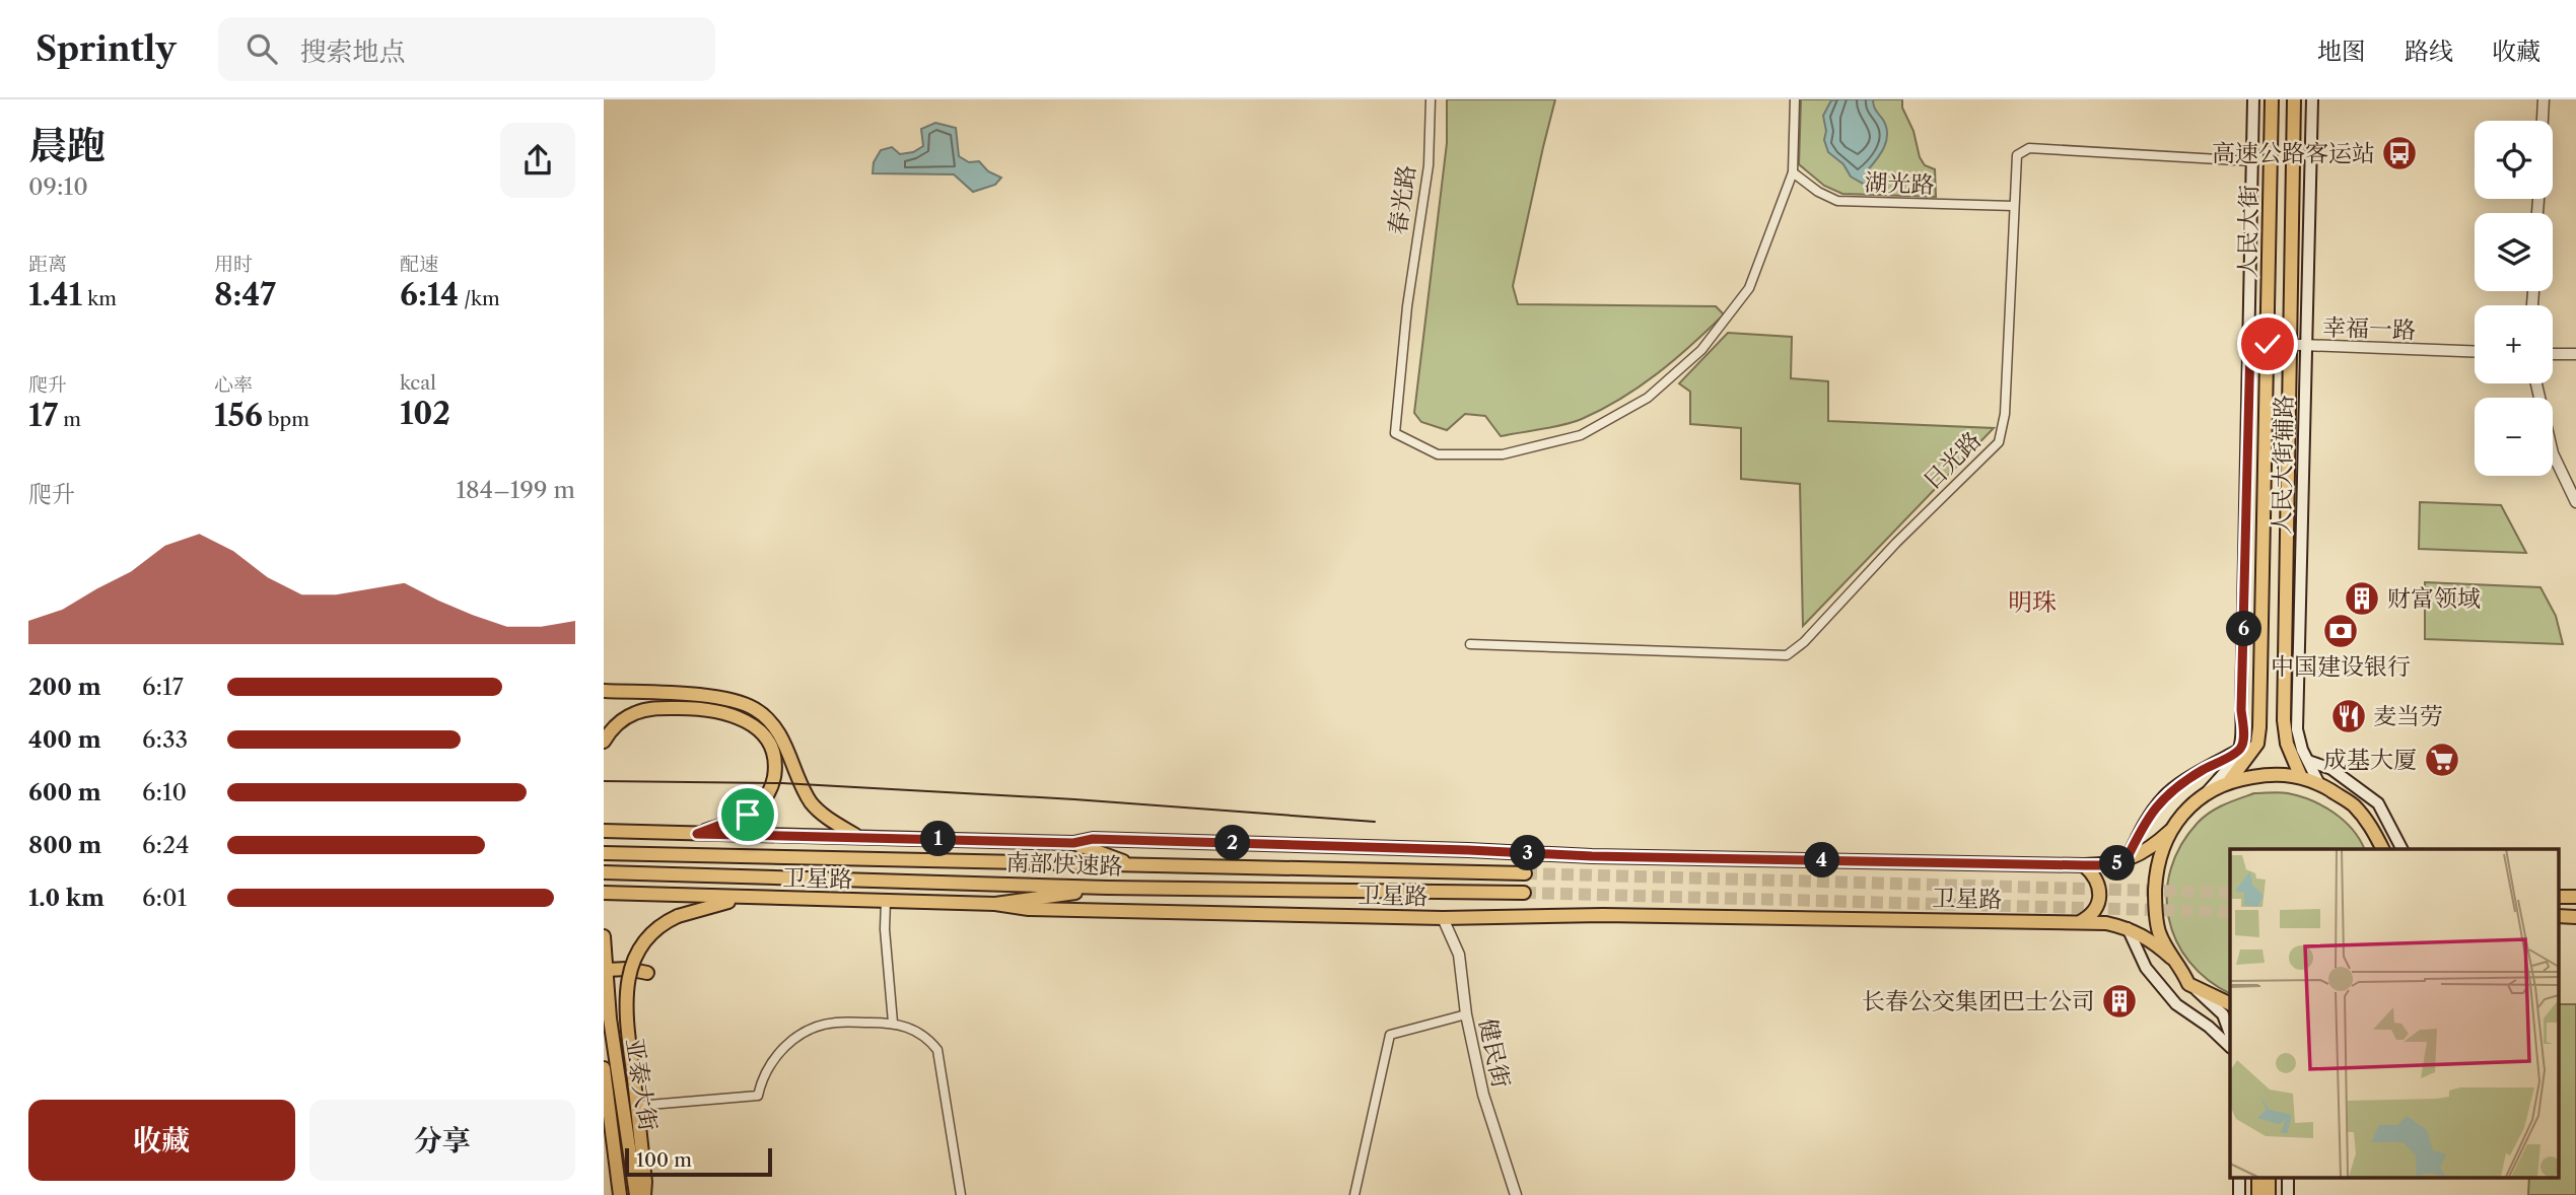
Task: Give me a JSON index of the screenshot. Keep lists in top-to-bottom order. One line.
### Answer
{"streets":{"main road":["人民大街","人民大街辅路","南部快速路","卫星路","亚泰大街"],"street":["湖光路","春光路","幸福一路","日光路","健民街"]},"crossings":[["湖光路","春光路"],["湖光路","日光路"],["人民大街","幸福一路"],["幸福一路","人民大街辅路"],["日光路","人民大街辅路"],["卫星路","健民街"]],"districts":["明珠"],"places":{"bus stop":["高速公路客运站"],"building":["财富领域","长春公交集团巴士公司"],"bank":["中国建设银行"],"restaurant":["麦当劳"],"supermarket":["成基大厦"]},"scale_bar":"100 m","page":{"header":"Sprintly","search":"搜索地点","nav":["地图","路线","收藏"],"heading":["晨跑","09:10"],"map_buttons":["+","−"],"stats":[["距离","1.41 km"],["用时","8:47"],["配速","6:14 /km"],["爬升","17 m"],["心率","156 bpm"],["kcal","102"]],"chart":["爬升","184–199 m"],"pins":["6","1","2","3","4","5"],"list":[{"name":"200 m","note":"6:17"},{"name":"400 m","note":"6:33"},{"name":"600 m","note":"6:10"},{"name":"800 m","note":"6:24"},{"name":"1.0 km","note":"6:01"}],"buttons":["收藏","分享"],"scale":"100 m"}}
